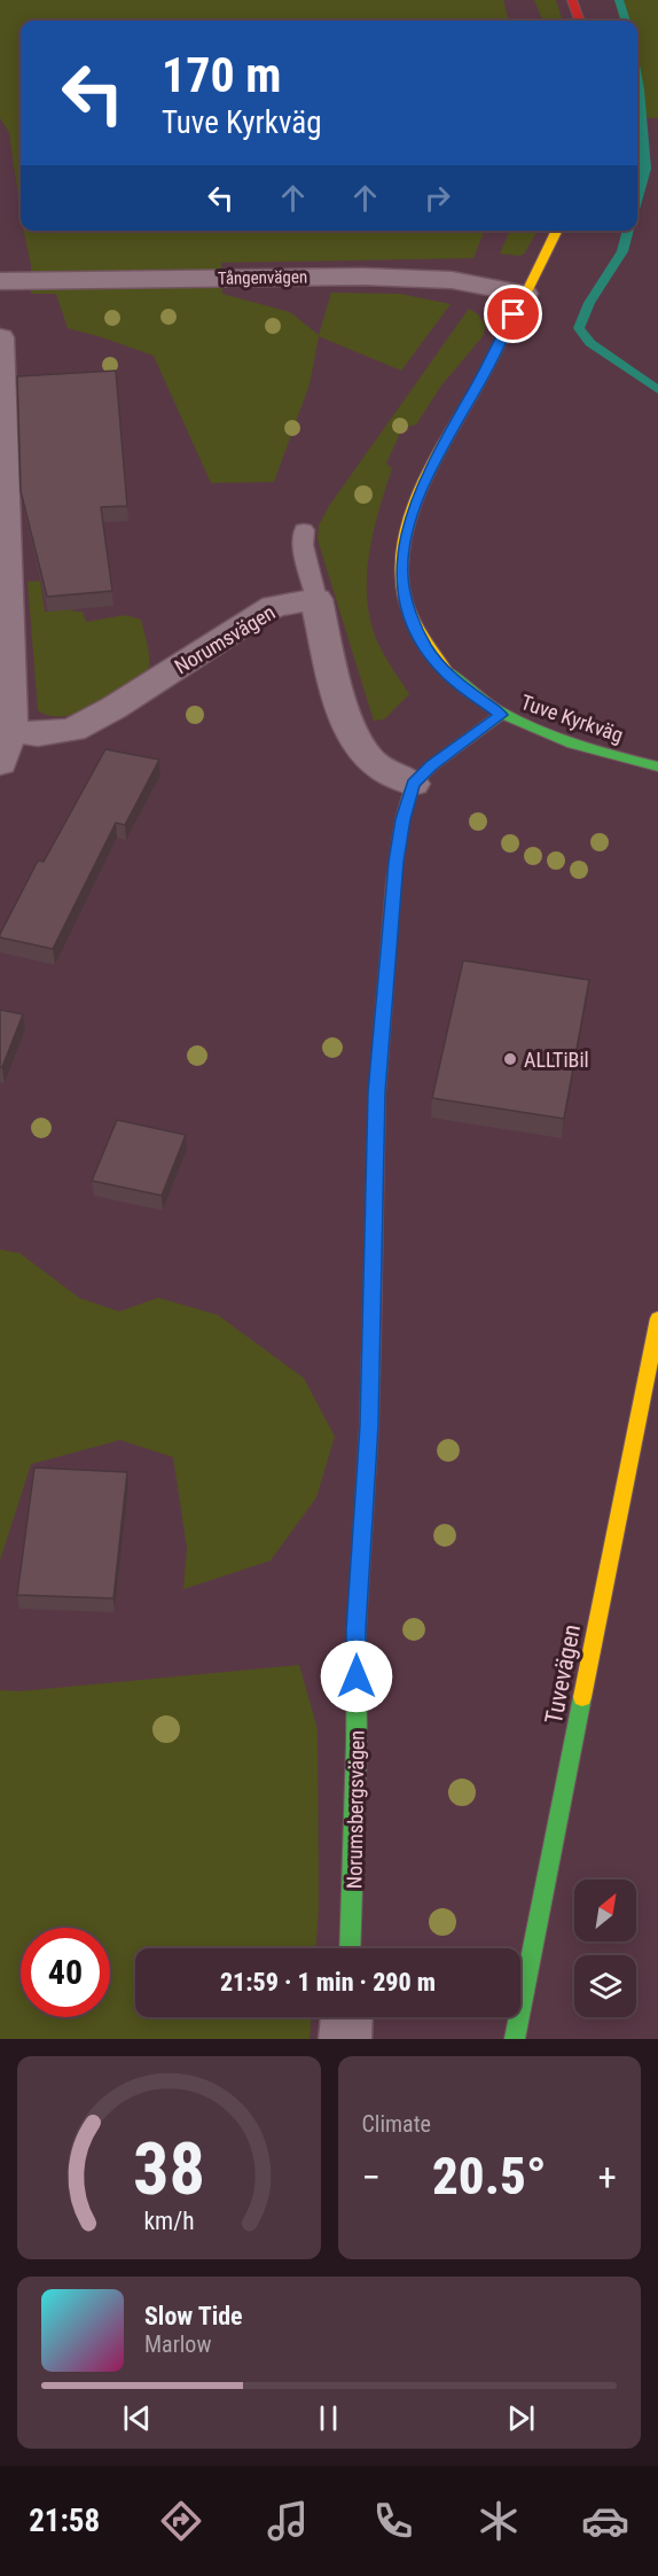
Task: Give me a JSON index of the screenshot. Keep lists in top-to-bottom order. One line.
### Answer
{"streets":{"street":["Tångenvägen","Norumsvägen","Tuve Kyrkväg","Tuvevägen","Norumsbergsvägen"]},"crossings":[["Tångenvägen","Tuve Kyrkväg"]],"places":["ALLTiBil"],"north":"top right","page":{"turn":["170 m","Tuve Kyrkväg"],"limit":"40","trip":"21:59 · 1 min · 290 m","tile":"Climate","heat":["−","20.5°","+"],"song":["Slow Tide","Marlow"],"tabs":"21:58","gauge":["38","km/h"]}}
